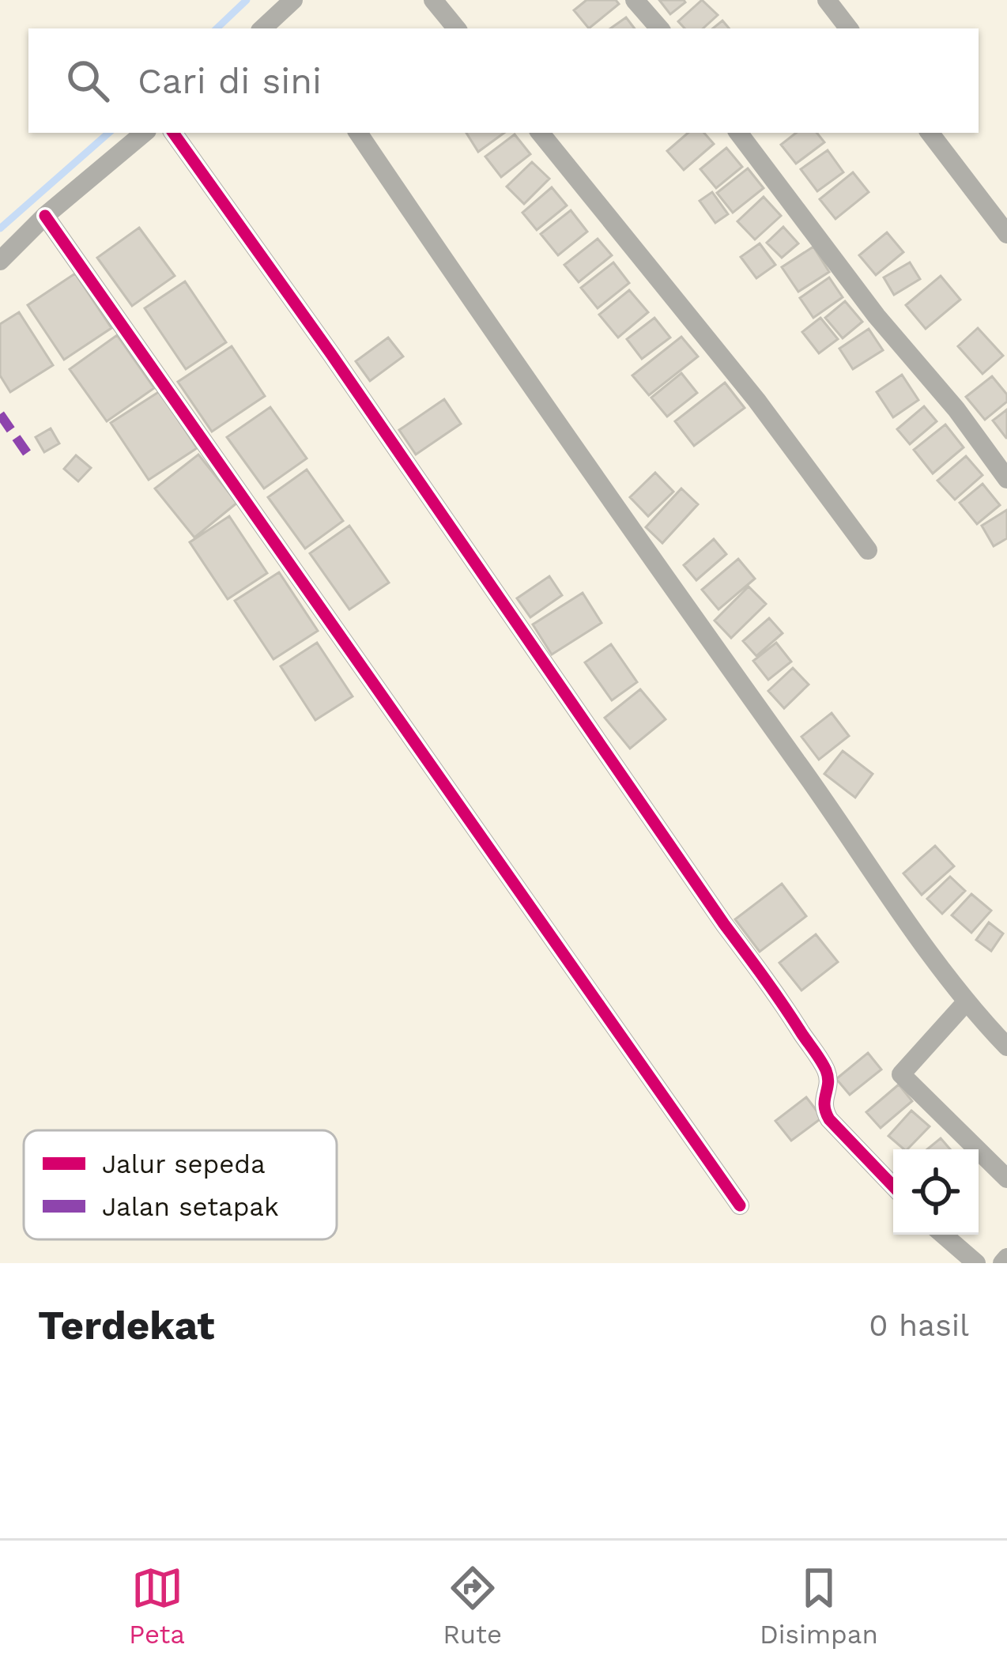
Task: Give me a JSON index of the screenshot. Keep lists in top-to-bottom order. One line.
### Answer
{"legend":["Jalur sepeda","Jalan setapak"],"page":{"search":"Cari di sini","heading":["Terdekat","0 hasil"],"nav":["Peta","Rute","Disimpan"]}}
